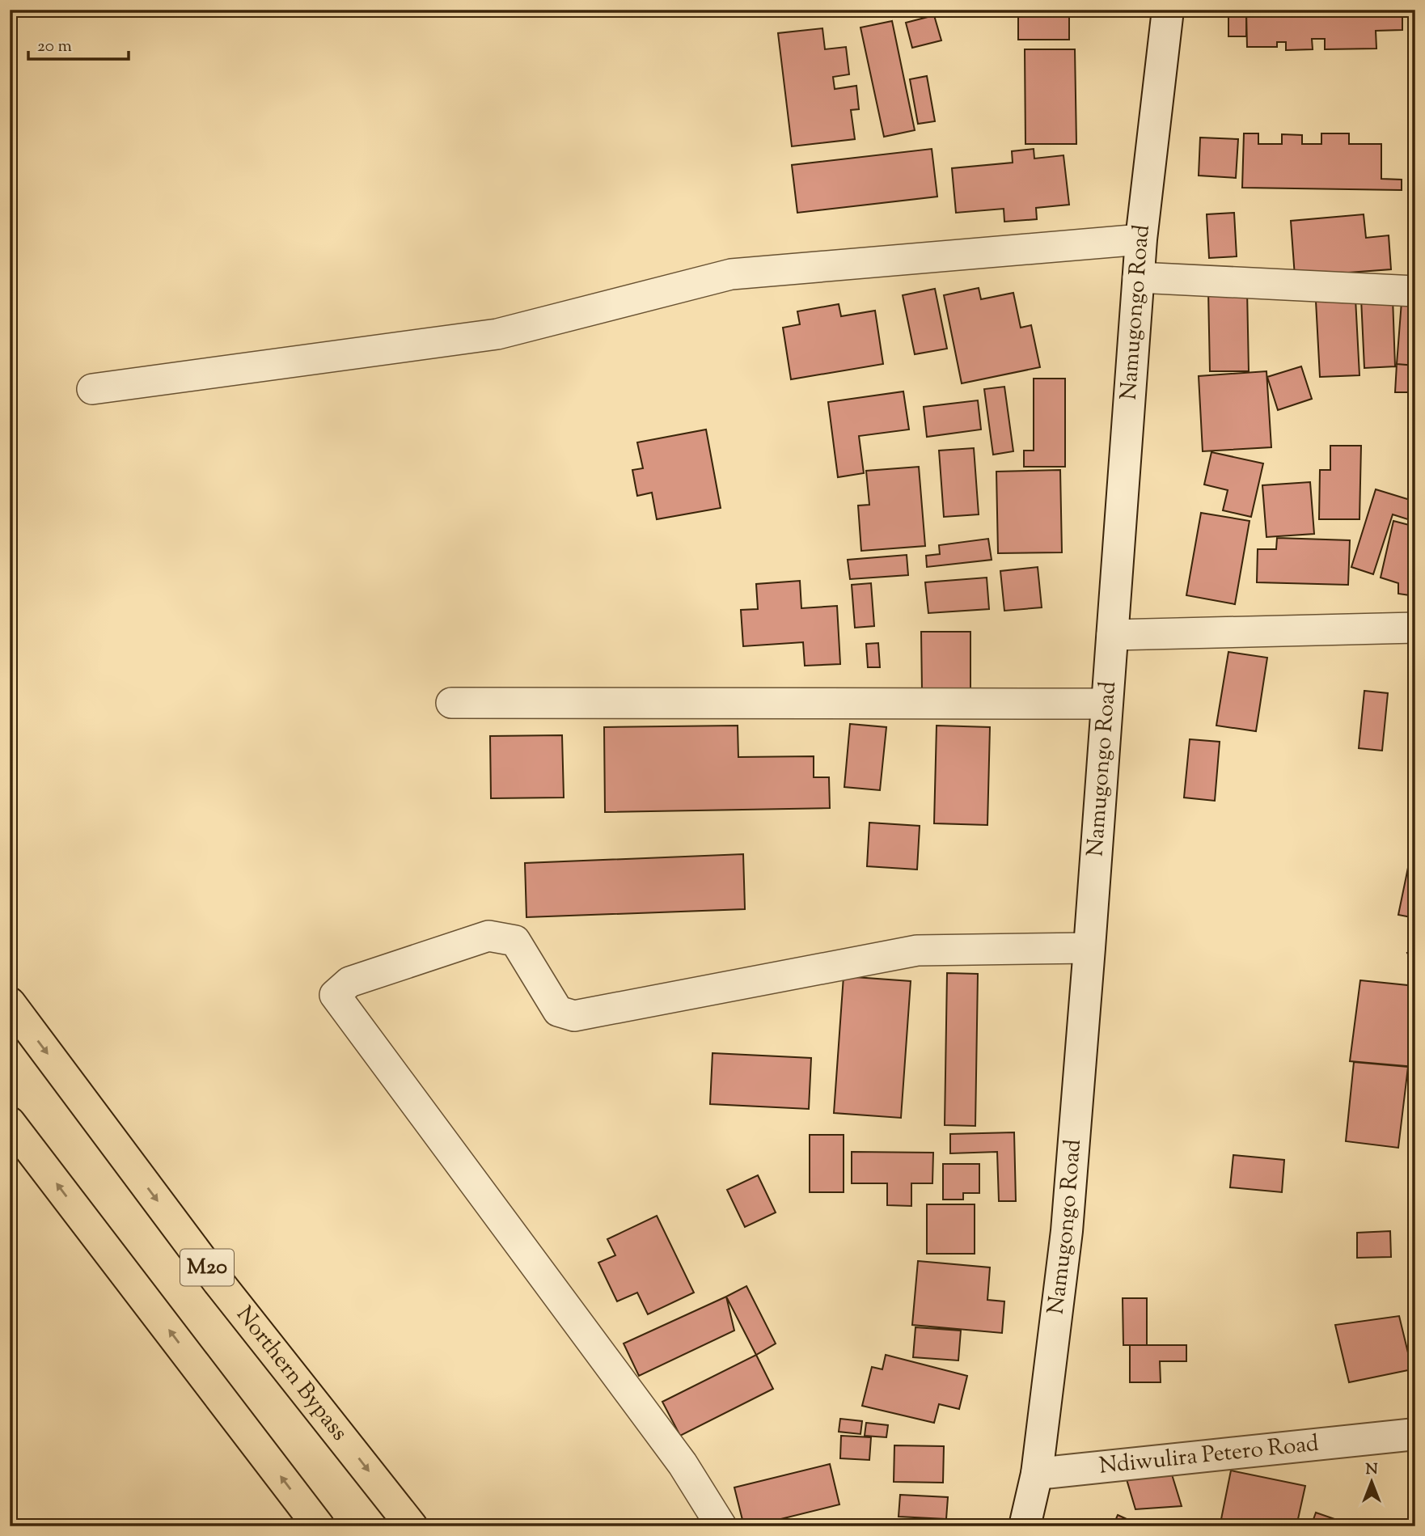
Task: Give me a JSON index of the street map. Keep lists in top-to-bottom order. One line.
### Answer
{"streets":{"highway":["M20","Northern Bypass"],"main road":["Namugongo Road","Ndiwulira Petero Road"]},"crossings":[["Namugongo Road","Ndiwulira Petero Road"]],"scale_bar":"20 m","north":"top"}
